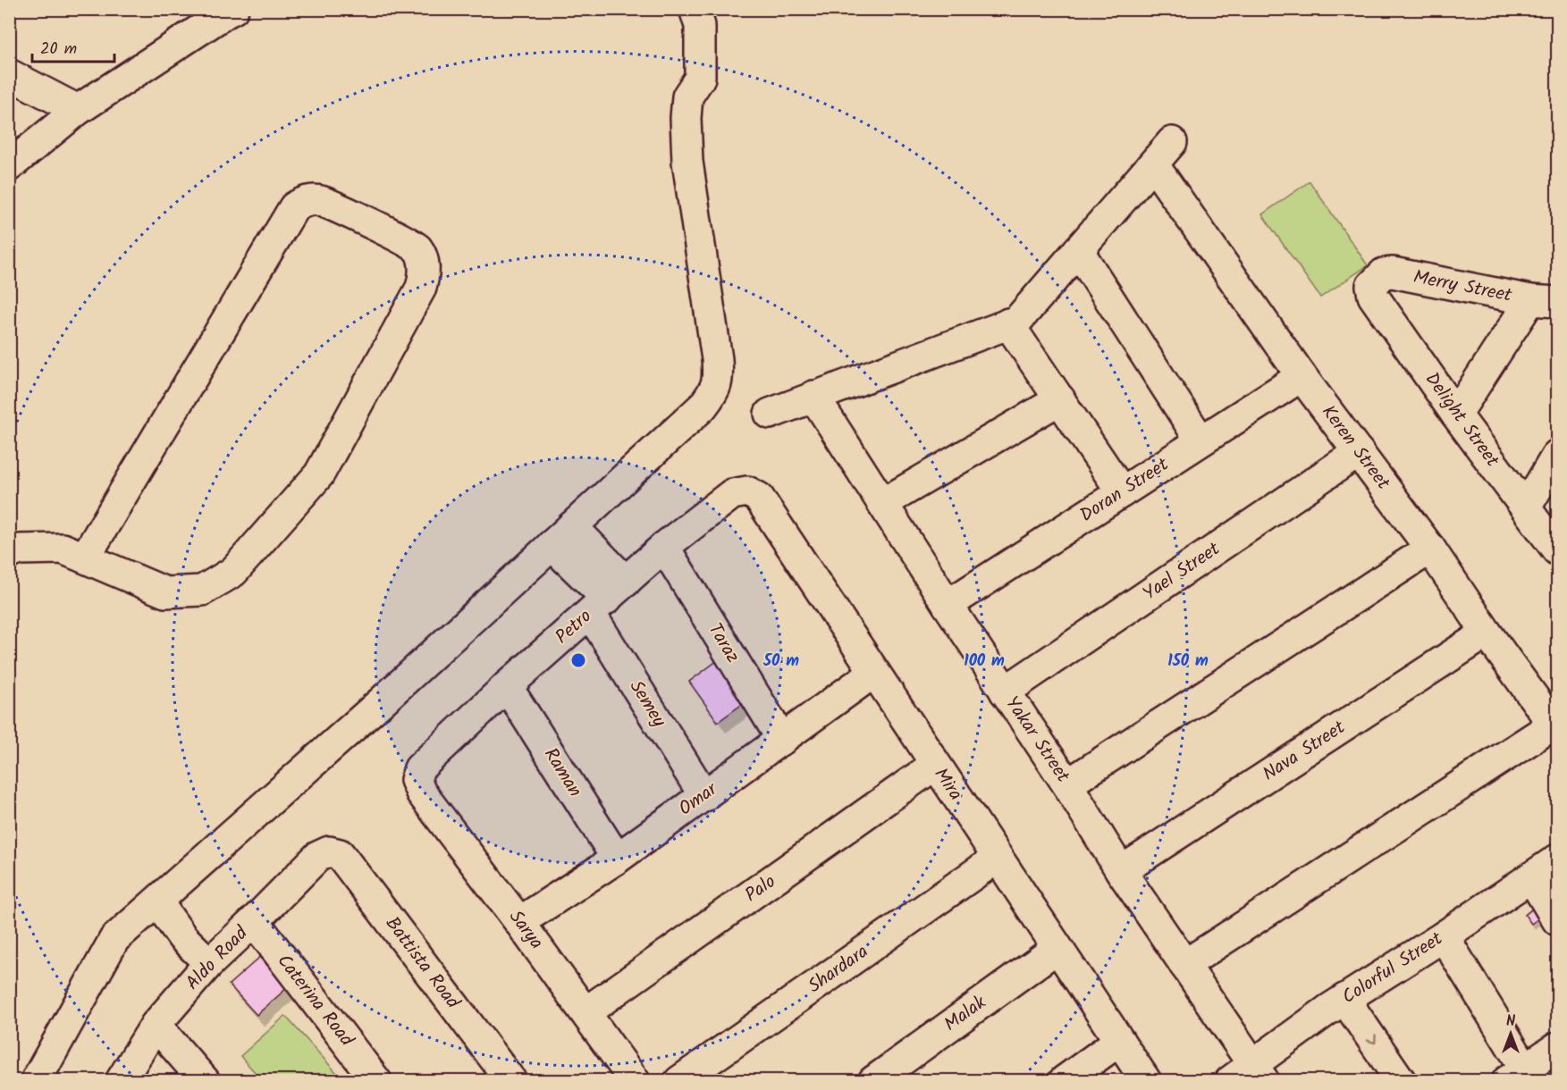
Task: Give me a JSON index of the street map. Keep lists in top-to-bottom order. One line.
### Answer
{"streets":{"street":["Merry Street","Delight Street","Keren Street","Doran Street","Yael Street","Petro","Taraz","Semey","Yakar Street","Nava Street","Raman","Mira","Omar","Palo","Sarya","Aldo Road","Battista Road","Colorful Street","Shardara","Caterina Road","Malak"]},"crossings":[["Merry Street","Delight Street"],["Keren Street","Doran Street"],["Keren Street","Yael Street"],["Keren Street","Nava Street"],["Doran Street","Yakar Street"],["Yael Street","Yakar Street"],["Petro","Taraz"],["Petro","Semey"],["Petro","Raman"],["Petro","Mira"],["Petro","Sarya"],["Taraz","Omar"],["Semey","Omar"],["Yakar Street","Nava Street"],["Yakar Street","Colorful Street"],["Raman","Omar"],["Mira","Omar"],["Mira","Palo"],["Mira","Shardara"],["Mira","Malak"],["Omar","Sarya"],["Palo","Sarya"],["Aldo Road","Battista Road"],["Aldo Road","Caterina Road"]],"scale_bar":"20 m","north":"top","rings":["50 m","100 m","150 m"]}
